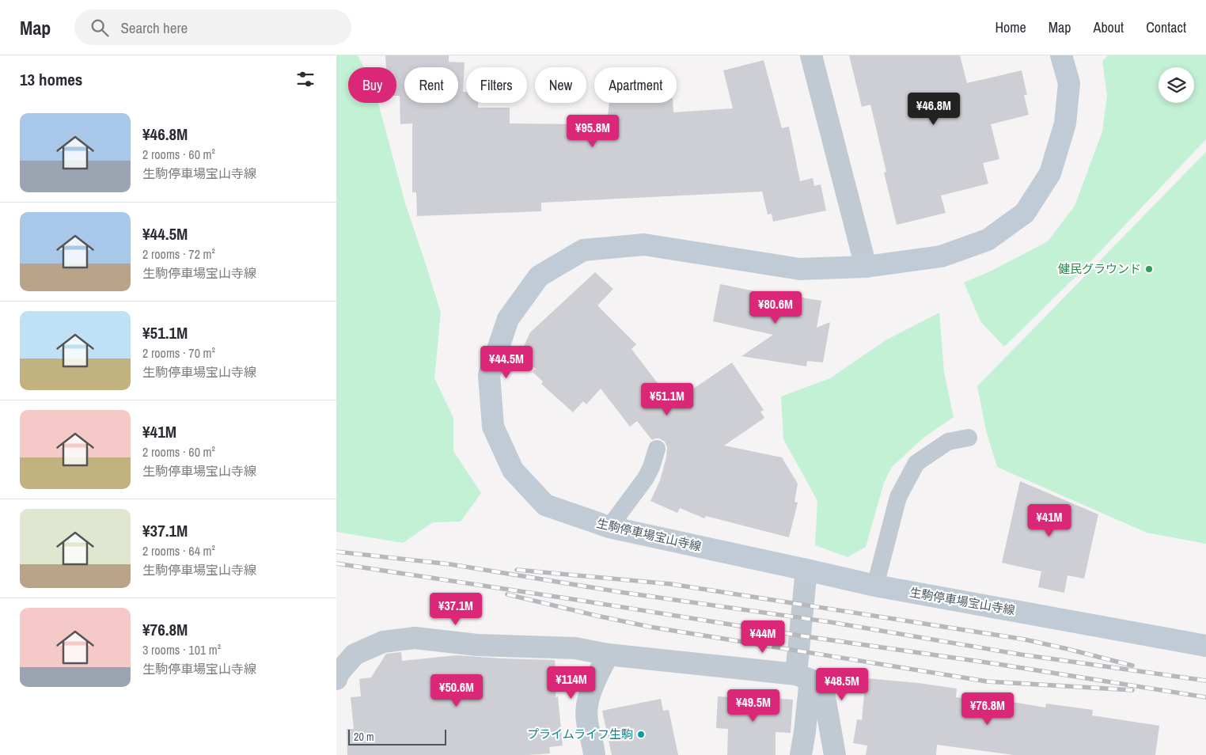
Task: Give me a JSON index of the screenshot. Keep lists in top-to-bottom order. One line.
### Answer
{"streets":{"main road":["生駒停車場宝山寺線"]},"places":["健民グラウンド","プライムライフ生駒"],"scale_bar":"20 m","page":{"header":"Map","search":"Search here","nav":["Home","Map","About","Contact"],"heading":"13 homes","chip":["Buy","Rent","Filters","New","Apartment"],"price":["¥46.8M","¥95.8M","¥80.6M","¥44.5M","¥51.1M","¥41M","¥37.1M","¥44M","¥114M","¥48.5M","¥50.6M","¥49.5M","¥76.8M"],"list":[{"name":"¥46.8M","note":"2 rooms · 60 m² · 生駒停車場宝山寺線"},{"name":"¥44.5M","note":"2 rooms · 72 m² · 生駒停車場宝山寺線"},{"name":"¥51.1M","note":"2 rooms · 70 m² · 生駒停車場宝山寺線"},{"name":"¥41M","note":"2 rooms · 60 m² · 生駒停車場宝山寺線"},{"name":"¥37.1M","note":"2 rooms · 64 m² · 生駒停車場宝山寺線"},{"name":"¥76.8M","note":"3 rooms · 101 m² · 生駒停車場宝山寺線"}],"scale":"20 m"}}
